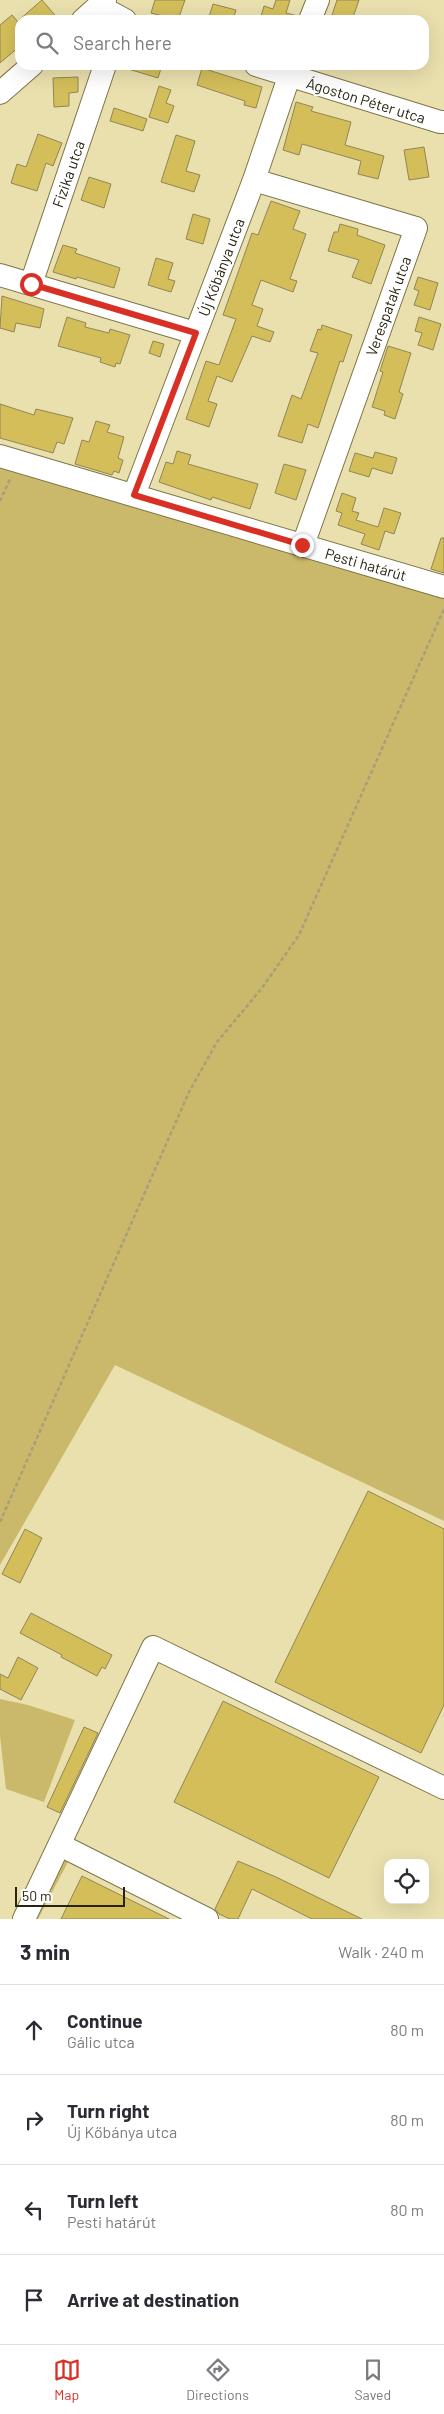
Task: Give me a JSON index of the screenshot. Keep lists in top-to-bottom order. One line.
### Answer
{"streets":{"street":["Ágoston Péter utca","Fizika utca","Új Kőbánya utca","Verespatak utca","Pesti határút"]},"crossings":[["Ágoston Péter utca","Új Kőbánya utca"],["Új Kőbánya utca","Verespatak utca"],["Új Kőbánya utca","Pesti határút"],["Verespatak utca","Pesti határút"]],"scale_bar":"50 m","page":{"search":"Search here","scale":"50 m","heading":["3 min","Walk · 240 m"],"list":[["Continue","Gálic utca","80 m"],["Turn right","Új Kőbánya utca","80 m"],["Turn left","Pesti határút","80 m"],"Arrive at destination"],"nav":["Map","Directions","Saved"]}}
